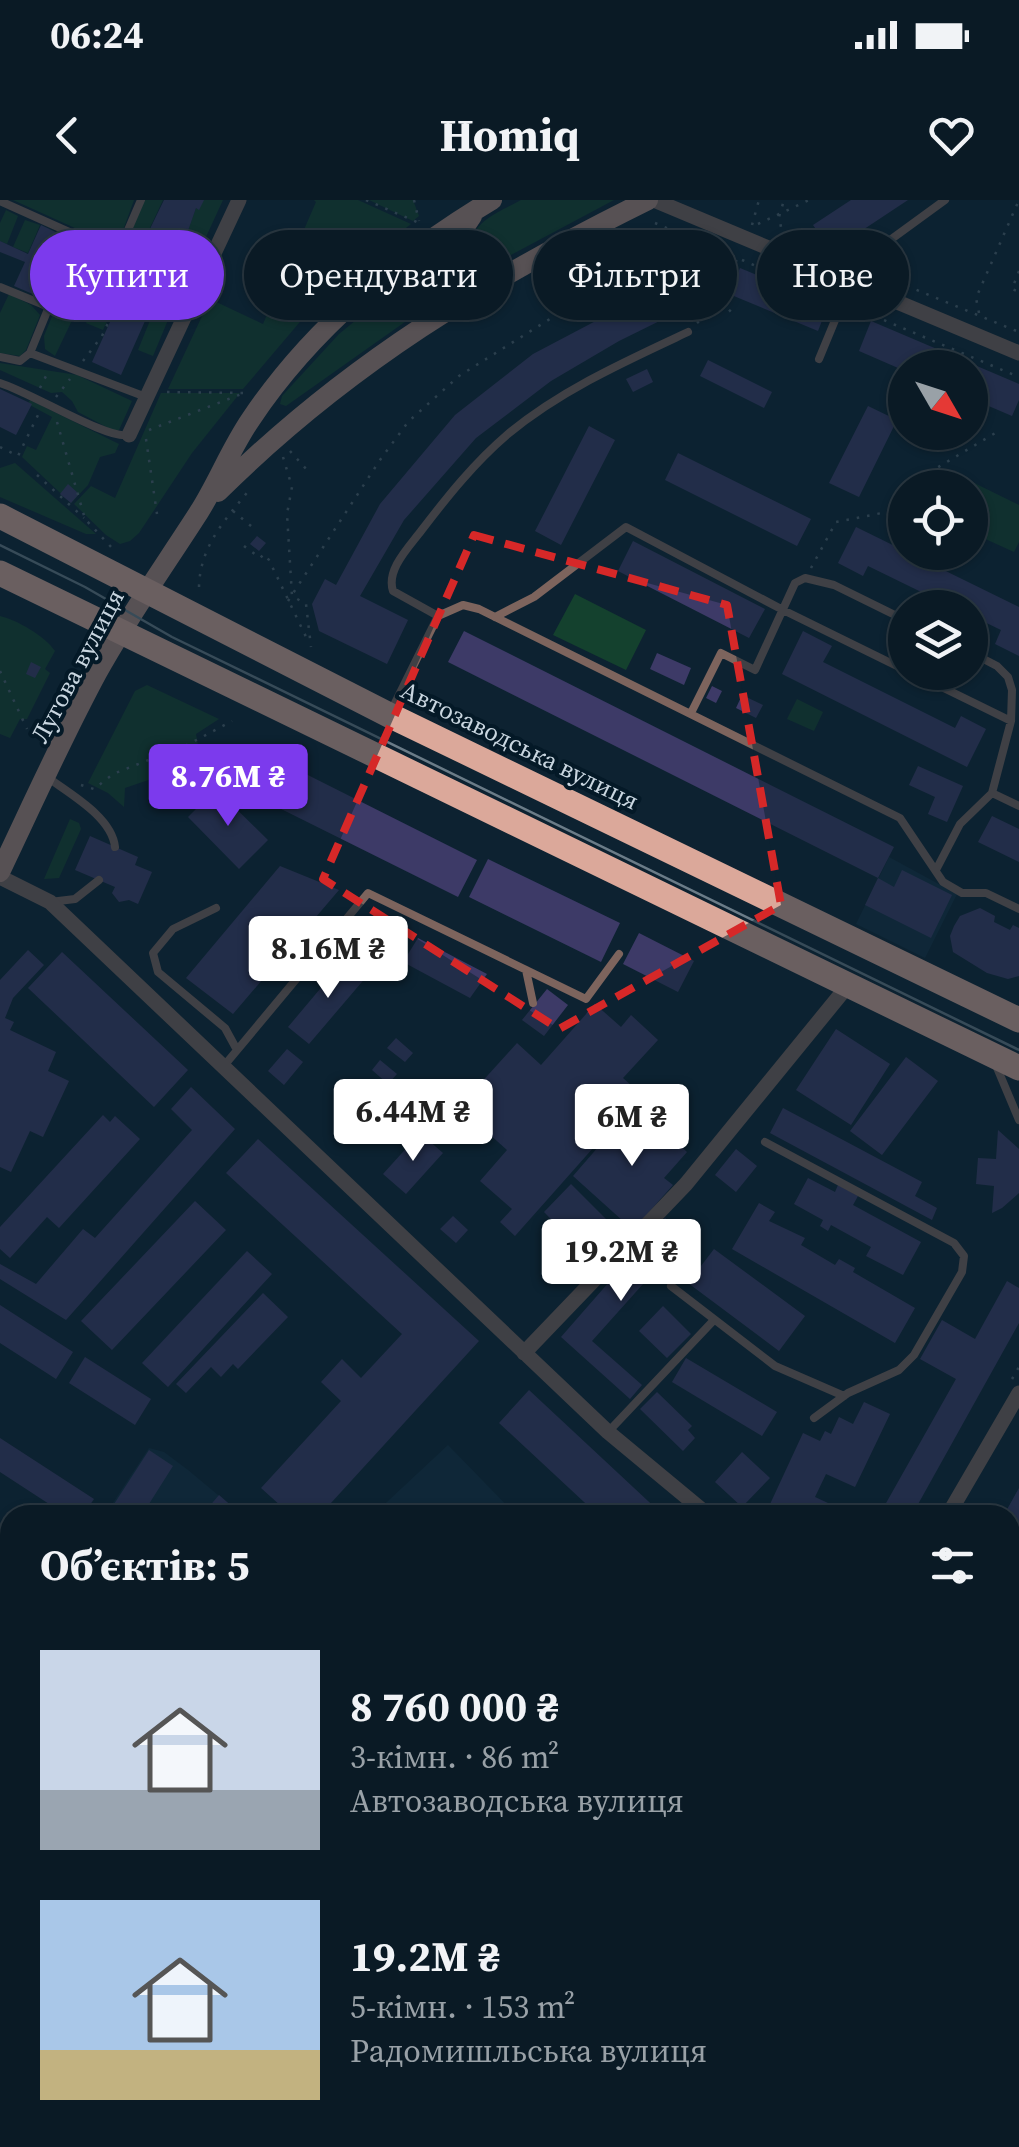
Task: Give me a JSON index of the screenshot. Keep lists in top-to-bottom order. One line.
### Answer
{"streets":{"main road":["Лугова вулиця","Автозаводська вулиця"]},"crossings":[["Лугова вулиця","Автозаводська вулиця"]],"north":"bottom right","page":{"status":"06:24","header":"Homiq","chip":["Купити","Орендувати","Фільтри","Нове"],"price":["8.76M ₴","8.16M ₴","6.44M ₴","6M ₴","19.2M ₴"],"heading":"Об’єктів: 5","list":[{"name":"8 760 000 ₴","note":"3-кімн. · 86 m² · Автозаводська вулиця"},{"name":"19.2M ₴","note":"5-кімн. · 153 m² · Радомишльська вулиця"}]}}
